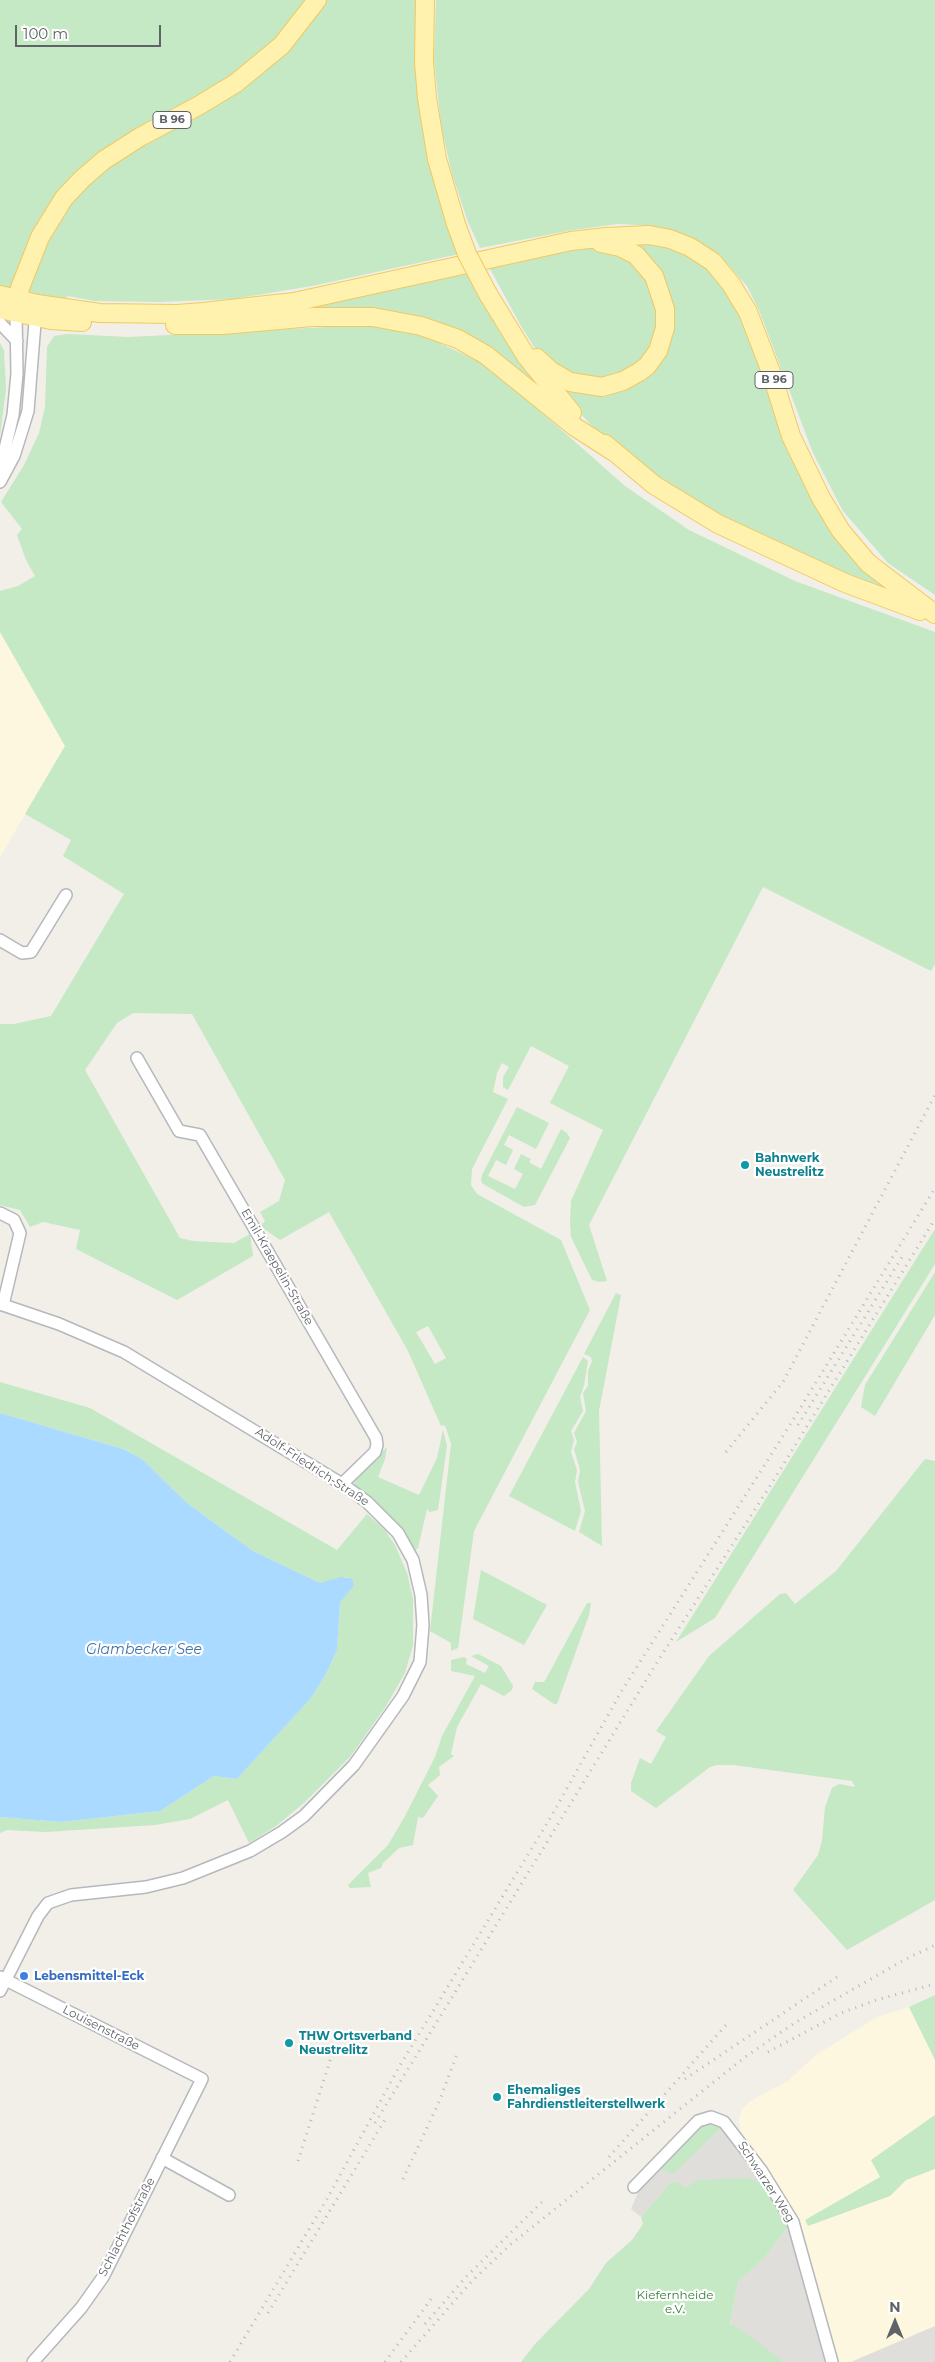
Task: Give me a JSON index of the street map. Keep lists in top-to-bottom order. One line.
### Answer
{"streets":{"main road":["B 96"],"street":["Emil-Kraepelin-Straße","Adolf-Friedrich-Straße","Louisenstraße","Schwarzer Weg","Schlachthofstraße"]},"crossings":[["Emil-Kraepelin-Straße","Adolf-Friedrich-Straße"],["Adolf-Friedrich-Straße","Louisenstraße"],["Louisenstraße","Schlachthofstraße"]],"water":["Glambecker See"],"parks":["Kiefernheide e.V."],"places":["Bahnwerk Neustrelitz","Lebensmittel-Eck","THW Ortsverband Neustrelitz","Ehemaliges Fahrdienstleiterstellwerk"],"scale_bar":"100 m","north":"top"}
